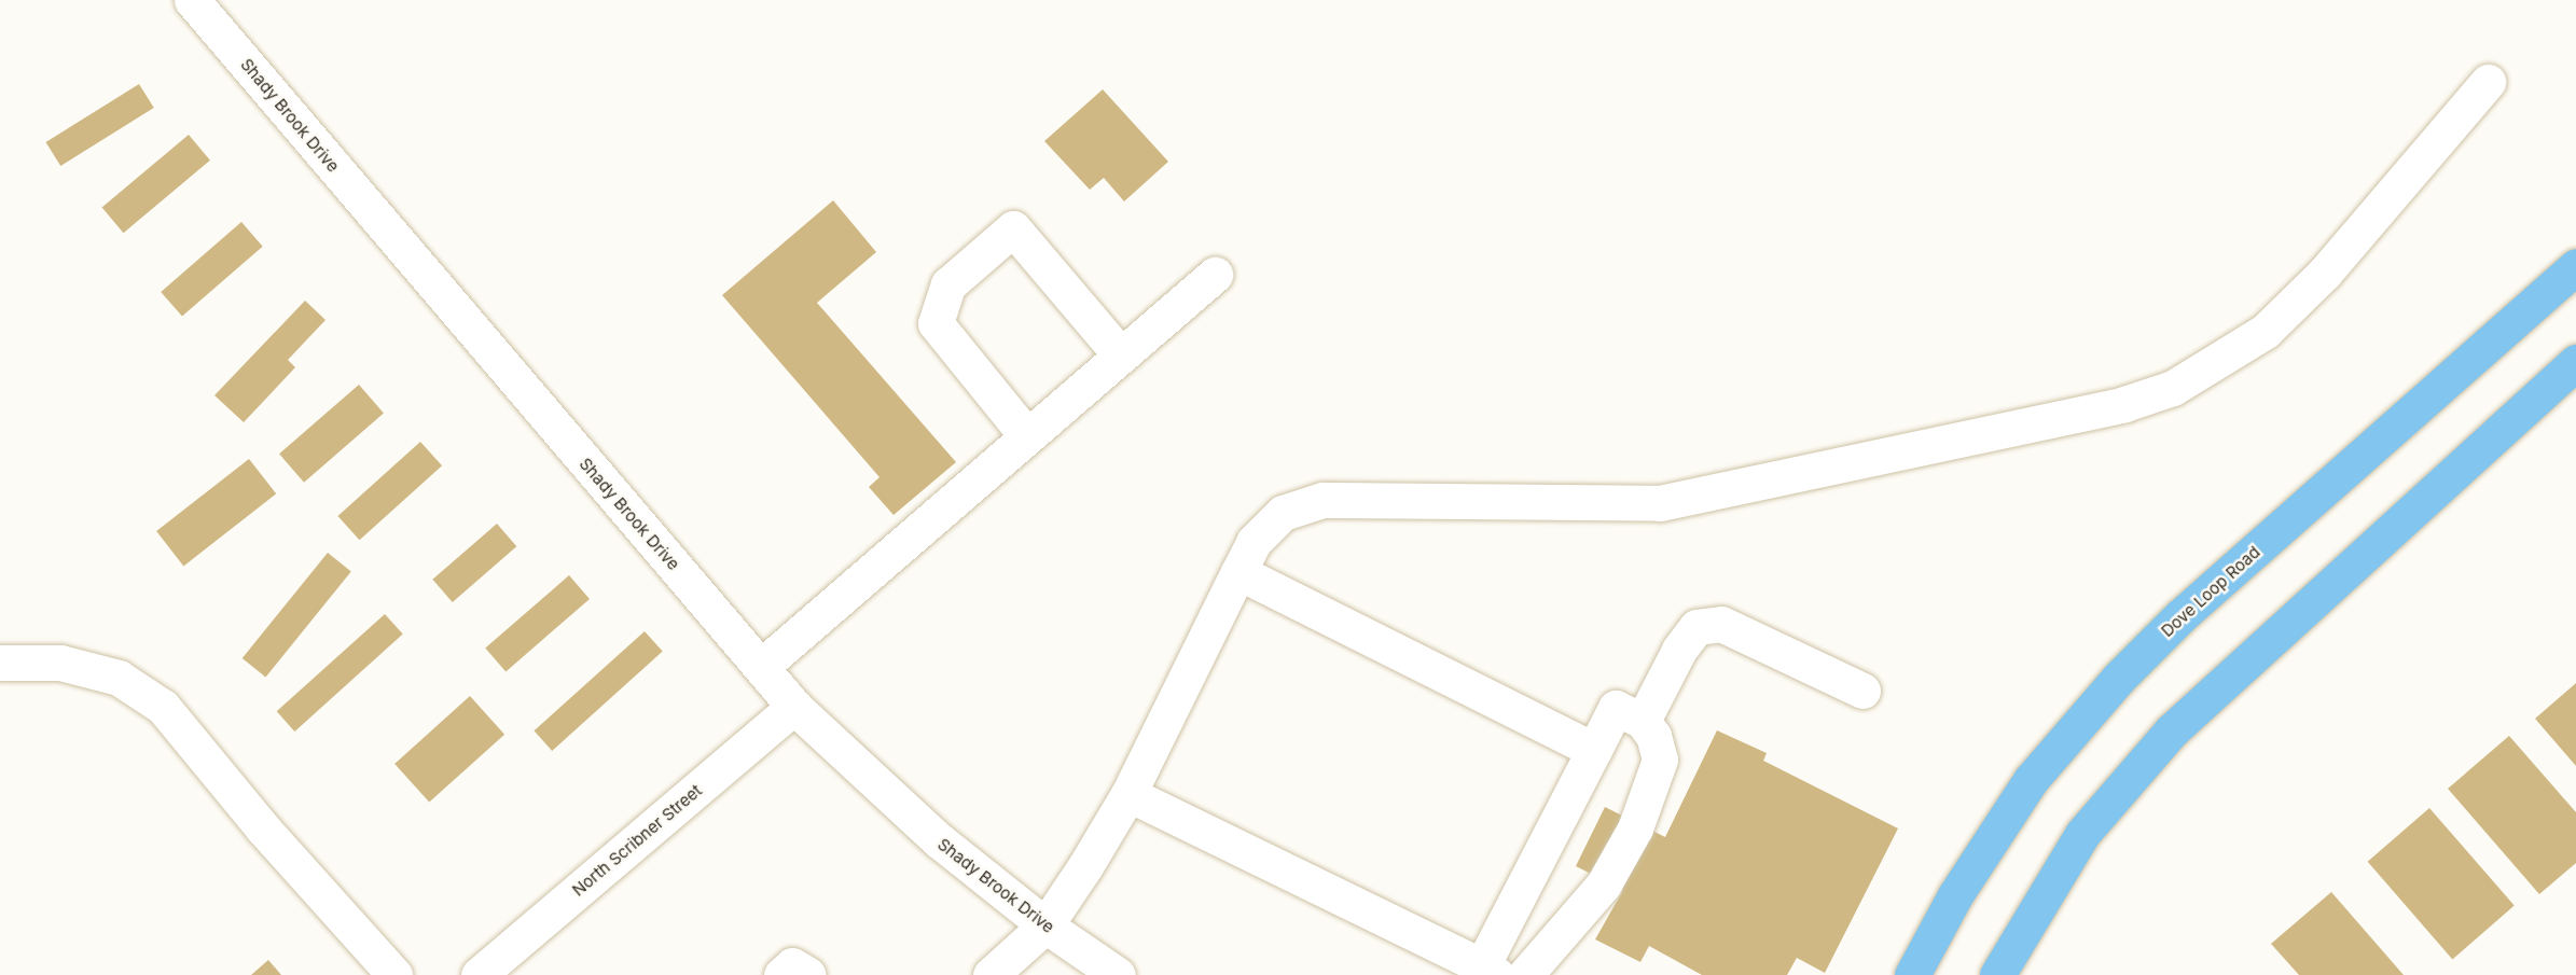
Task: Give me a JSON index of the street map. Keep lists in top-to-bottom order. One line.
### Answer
{"streets":{"main road":["Dove Loop Road"],"street":["Shady Brook Drive","North Scribner Street"]},"crossings":[["Shady Brook Drive","North Scribner Street"]]}
